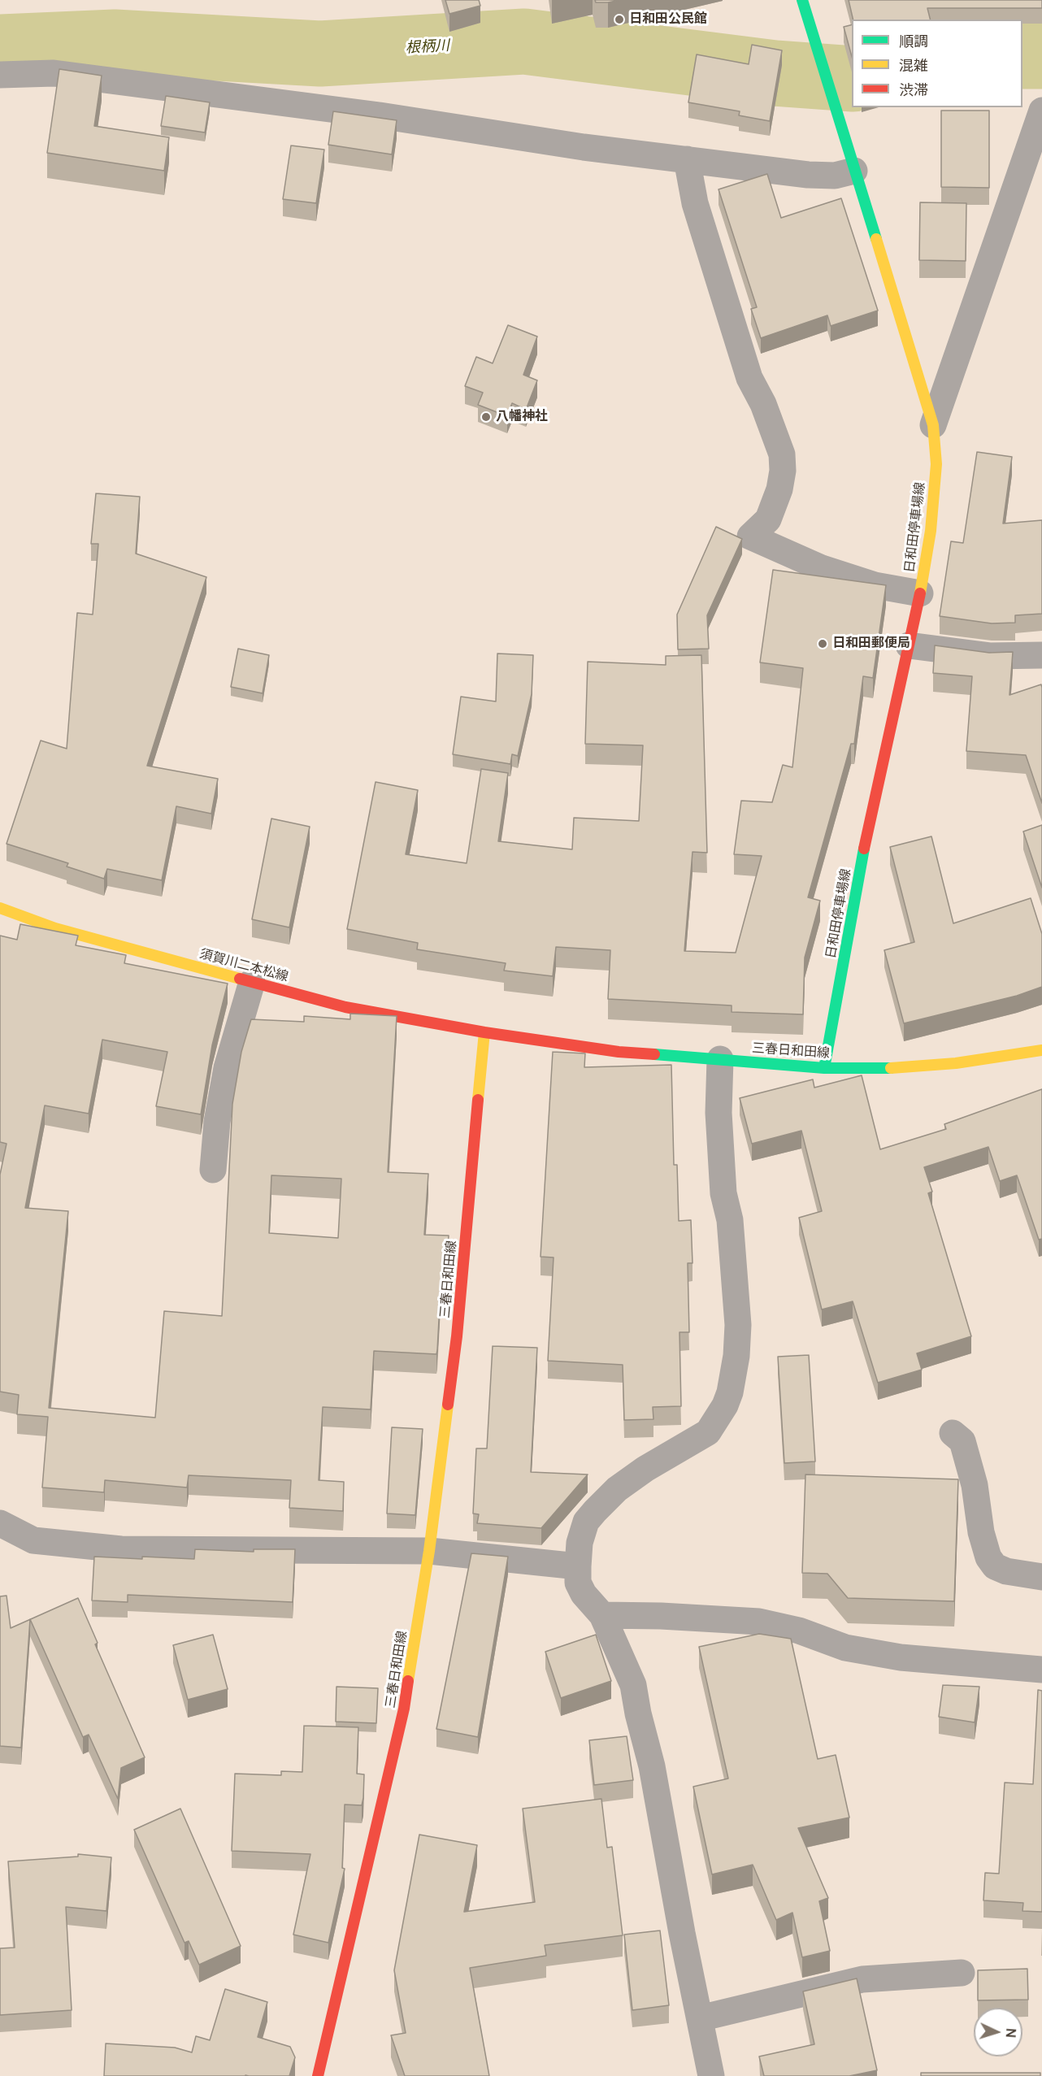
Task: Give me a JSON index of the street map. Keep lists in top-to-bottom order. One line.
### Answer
{"streets":{"main road":["日和田停車場線","須賀川二本松線","三春日和田線"]},"crossings":[["日和田停車場線","三春日和田線"],["須賀川二本松線","三春日和田線"]],"water":["根柄川"],"places":["日和田公民館","八幡神社","日和田郵便局"],"legend":["順調","混雑","渋滞"],"north":"right"}
